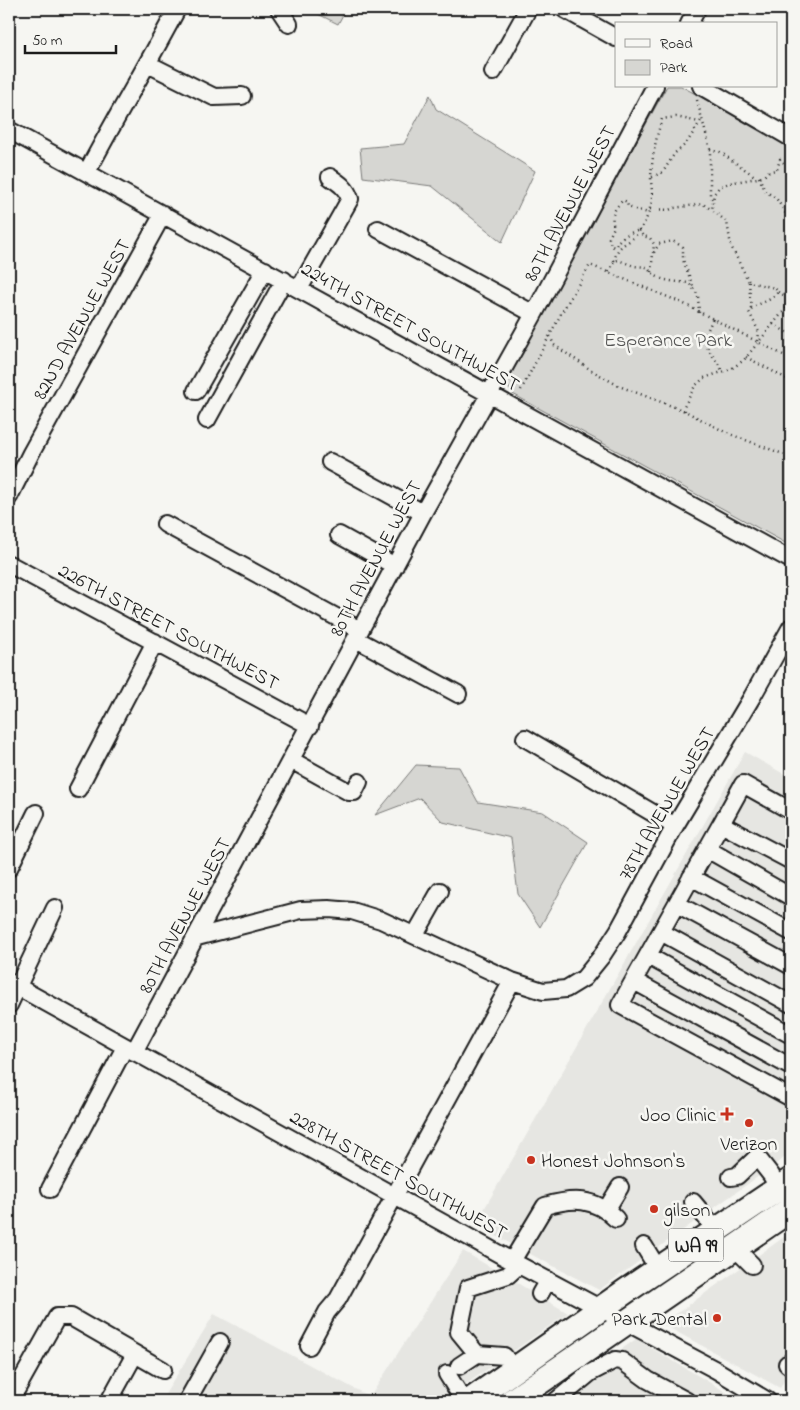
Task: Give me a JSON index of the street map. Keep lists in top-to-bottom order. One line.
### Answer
{"streets":{"highway":["WA 99"],"street":["80TH AVENUE WEST","82ND AVENUE WEST","224TH STREET SOUTHWEST","226TH STREET SOUTHWEST","78TH AVENUE WEST","228TH STREET SOUTHWEST"]},"crossings":[["80TH AVENUE WEST","224TH STREET SOUTHWEST"],["80TH AVENUE WEST","226TH STREET SOUTHWEST"],["80TH AVENUE WEST","228TH STREET SOUTHWEST"],["82ND AVENUE WEST","224TH STREET SOUTHWEST"],["228TH STREET SOUTHWEST","WA 99"]],"parks":["Esperance Park"],"places":{"health":["Joo Clinic"],"other":["Verizon","Honest Johnson's","gilson","Park Dental"]},"legend":["Road","Park"],"scale_bar":"50 m"}
